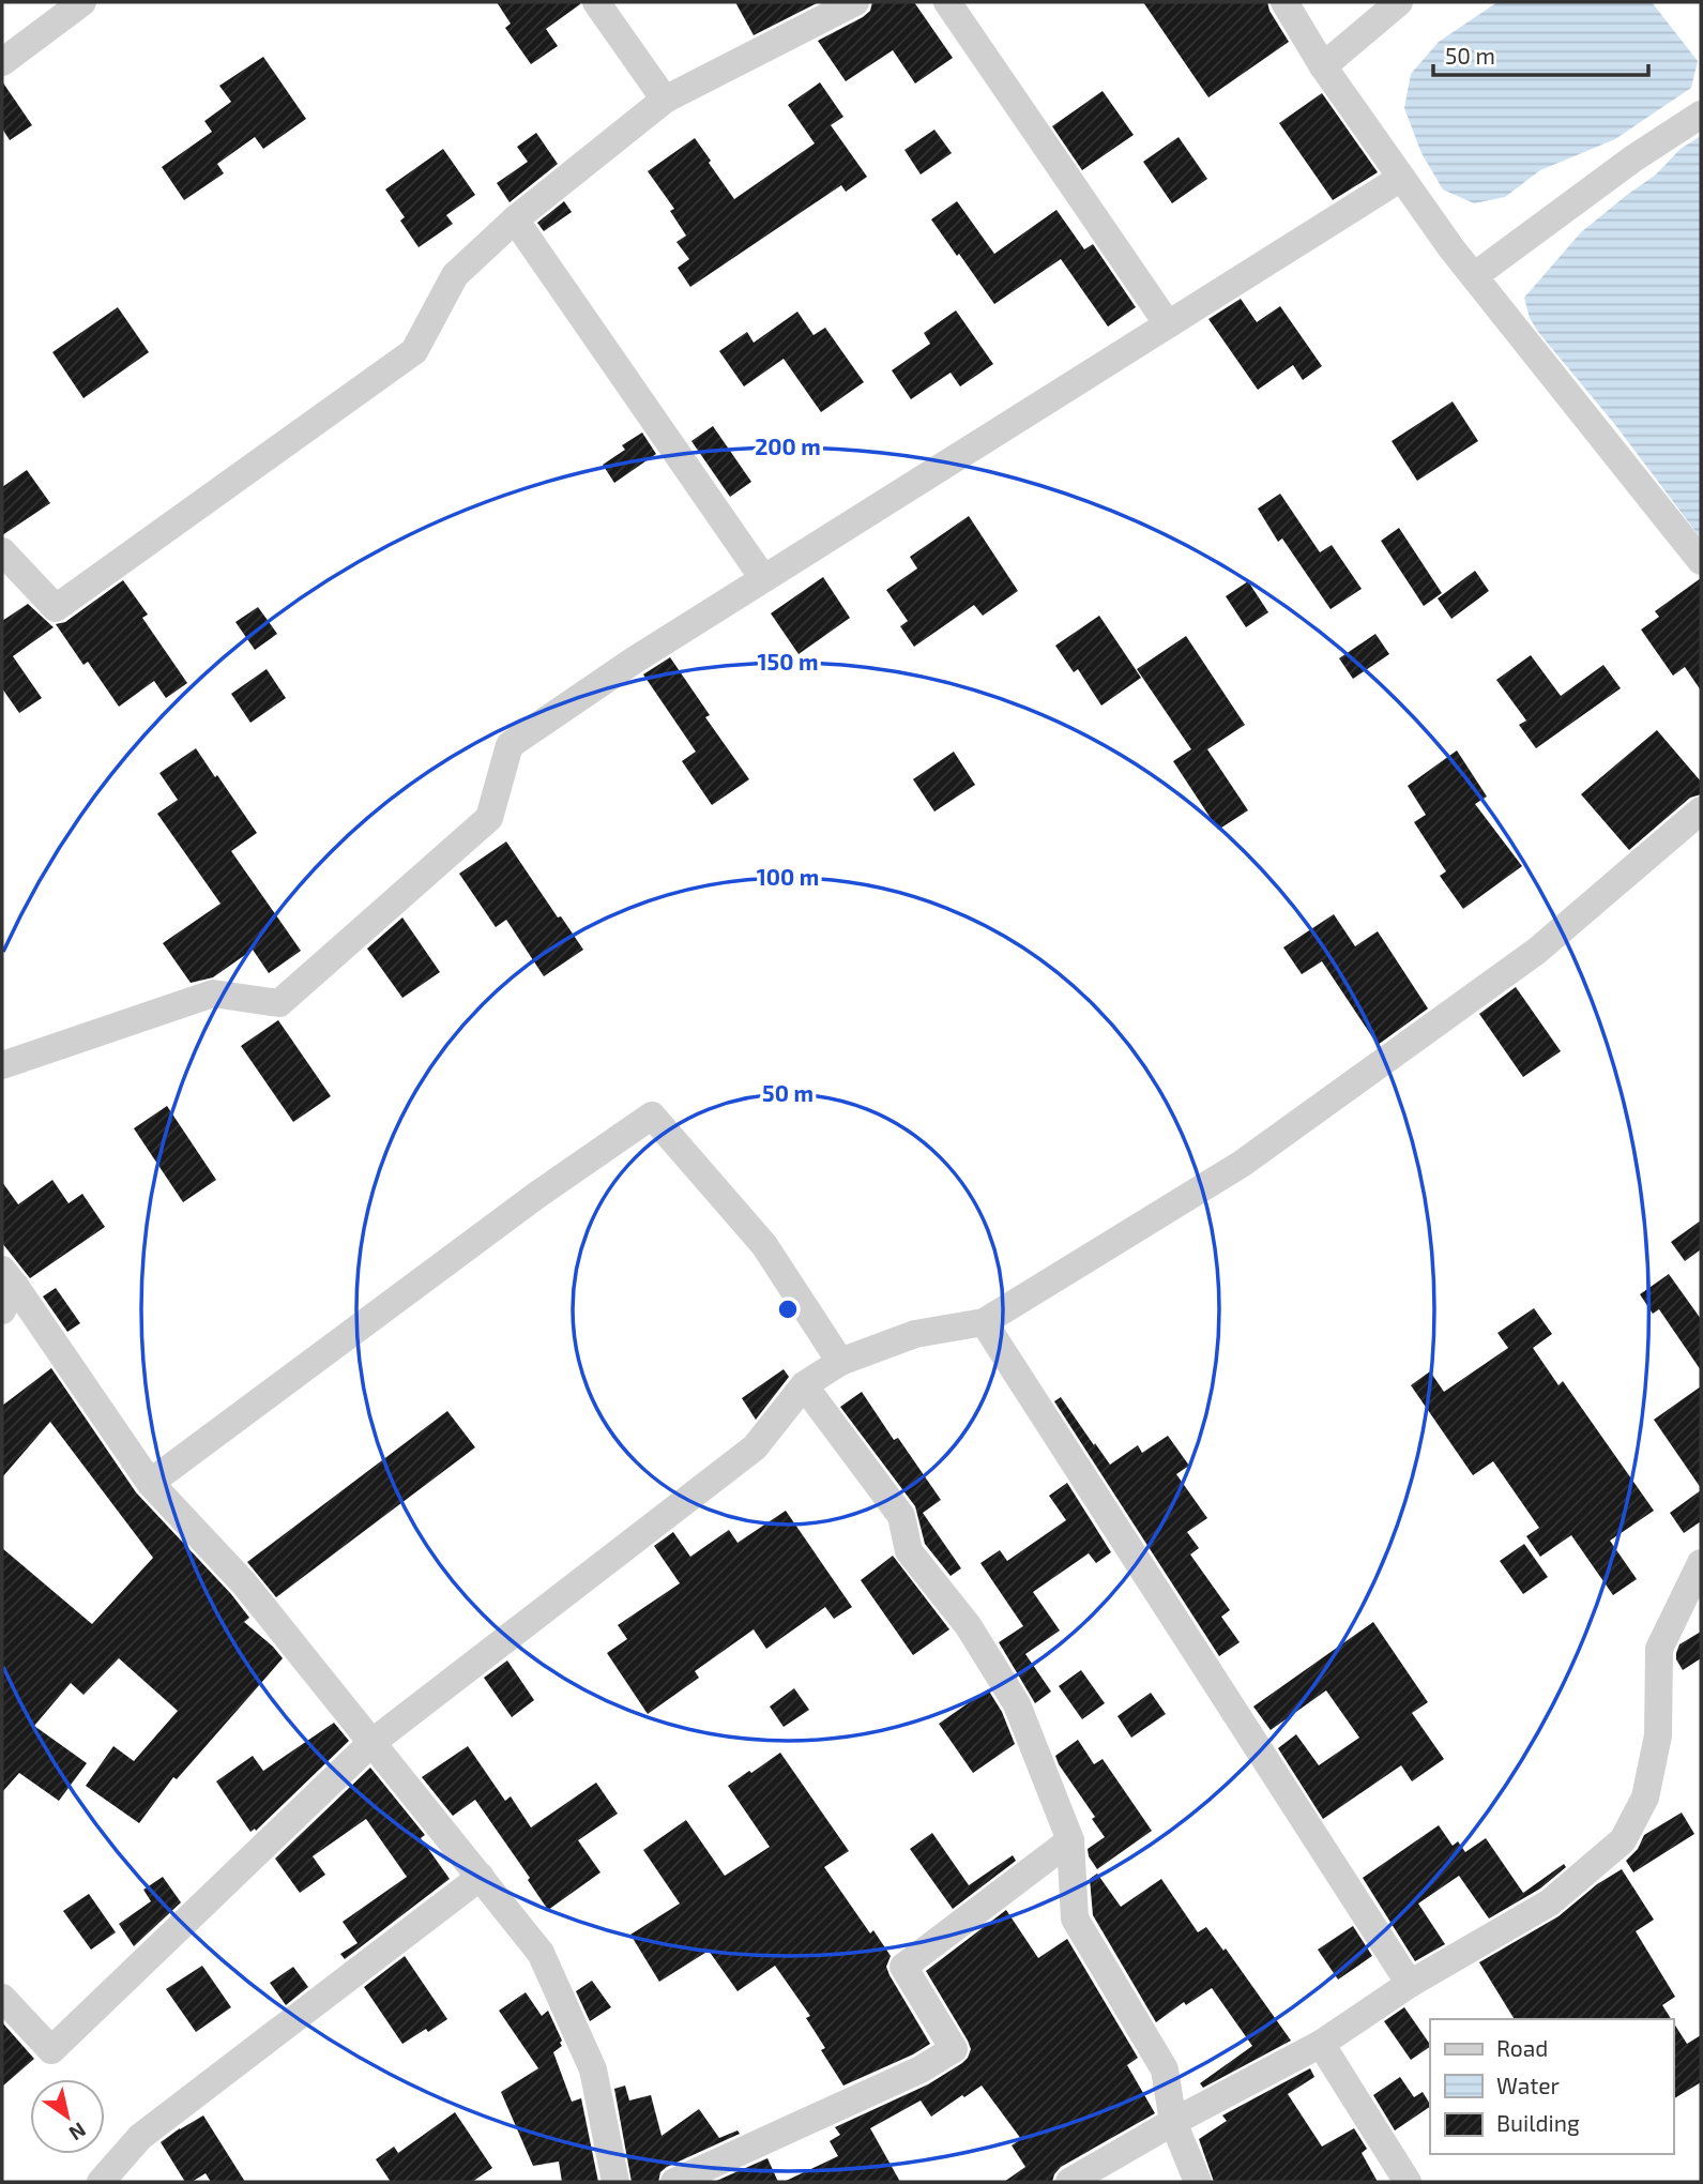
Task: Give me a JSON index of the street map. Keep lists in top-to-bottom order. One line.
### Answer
{"legend":["Road","Water","Building"],"scale_bar":"50 m","north":"bottom right","rings":["200 m","150 m","100 m","50 m"]}
